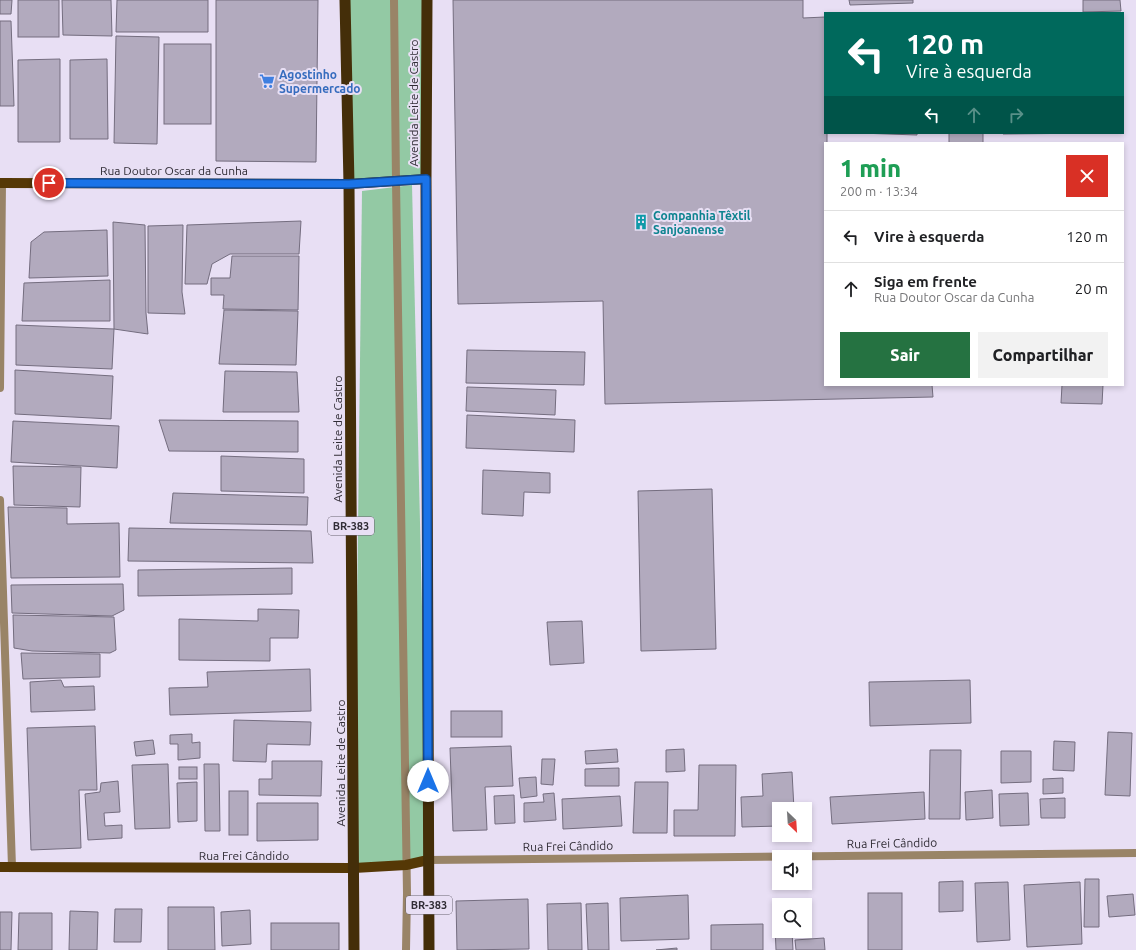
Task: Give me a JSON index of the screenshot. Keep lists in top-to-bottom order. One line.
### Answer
{"streets":{"highway":["Avenida Leite de Castro","BR-383"],"main road":["Rua Doutor Oscar da Cunha","Rua Frei Cândido"]},"crossings":[["Avenida Leite de Castro","Rua Doutor Oscar da Cunha"],["Avenida Leite de Castro","Rua Frei Cândido"]],"places":{"supermarket":["Agostinho Supermercado"],"building":["Companhia Têxtil Sanjoanense"]},"north":"bottom right","page":{"turn":["120 m","Vire à esquerda"],"heading":["1 min","200 m · 13:34"],"list":[{"name":"Vire à esquerda","value":"120 m"},{"name":"Siga em frente","note":"Rua Doutor Oscar da Cunha","value":"20 m"}],"buttons":["Sair","Compartilhar"]}}
